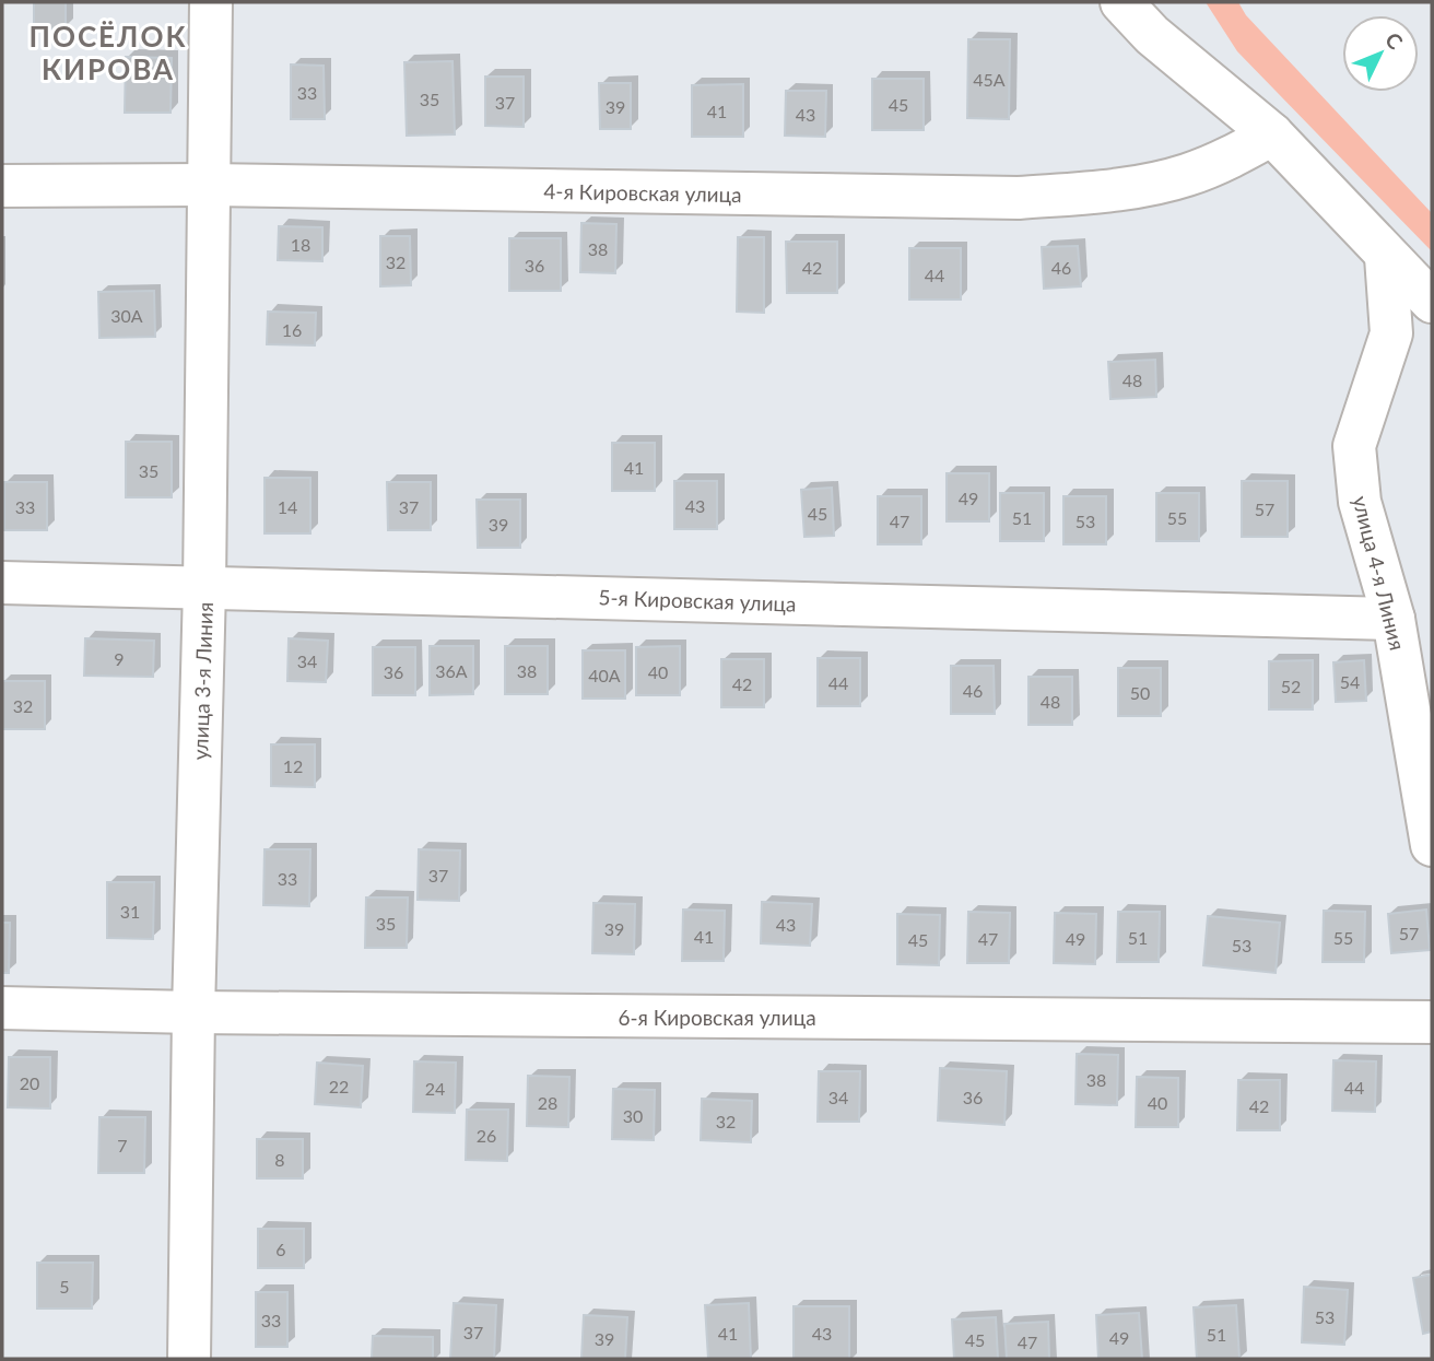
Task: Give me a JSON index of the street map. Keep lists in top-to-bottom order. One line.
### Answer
{"streets":{"street":["4-я Кировская улица","улица 4-я Линия","5-я Кировская улица","улица 3-я Линия","6-я Кировская улица"]},"crossings":[["4-я Кировская улица","улица 3-я Линия"],["улица 4-я Линия","5-я Кировская улица"],["5-я Кировская улица","улица 3-я Линия"],["улица 3-я Линия","6-я Кировская улица"]],"districts":["ПОСЁЛОК КИРОВА"],"house_numbers":["45А","33","35","37","45","39","41","43","18","38","32","36","42","46","44","30А","16","48","41","35","49","43","33","14","37","57","45","51","55","47","53","39","9","34","36А","38","36","40","40А","54","44","42","52","46","50","48","32","12","37","33","31","35","43","39","57","41","51","55","47","49","45","53","38","20","22","44","24","34","36","28","40","42","30","32","26","7","8","6","5","53","33","37","41","43","51","49","39","45","47"],"north":"top right"}
